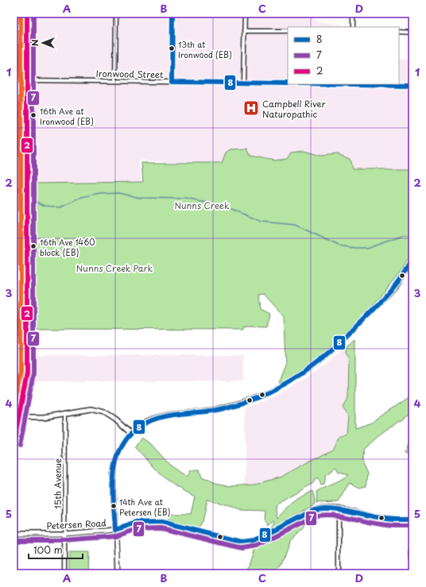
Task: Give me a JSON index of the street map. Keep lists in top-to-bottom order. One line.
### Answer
{"streets":{"street":["Ironwood Street","15th Avenue","Petersen Road"]},"crossings":[["15th Avenue","Petersen Road"]],"parks":["Nunns Creek","Nunns Creek Park"],"places":{"other":["13th at Ironwood (EB)","16th Ave at Ironwood (EB)","16th Ave 1460 block (EB)","14th Ave at Petersen (EB)"],"hospital":["Campbell River Naturopathic"]},"lines":["transit line 8","transit line 7","transit line 2","transit line 1"],"legend":["8","7","2"],"scale_bar":"100 m","north":"left","grid":{"columns":["A","B","C","D"],"rows":["1","2","3","4","5"]}}
